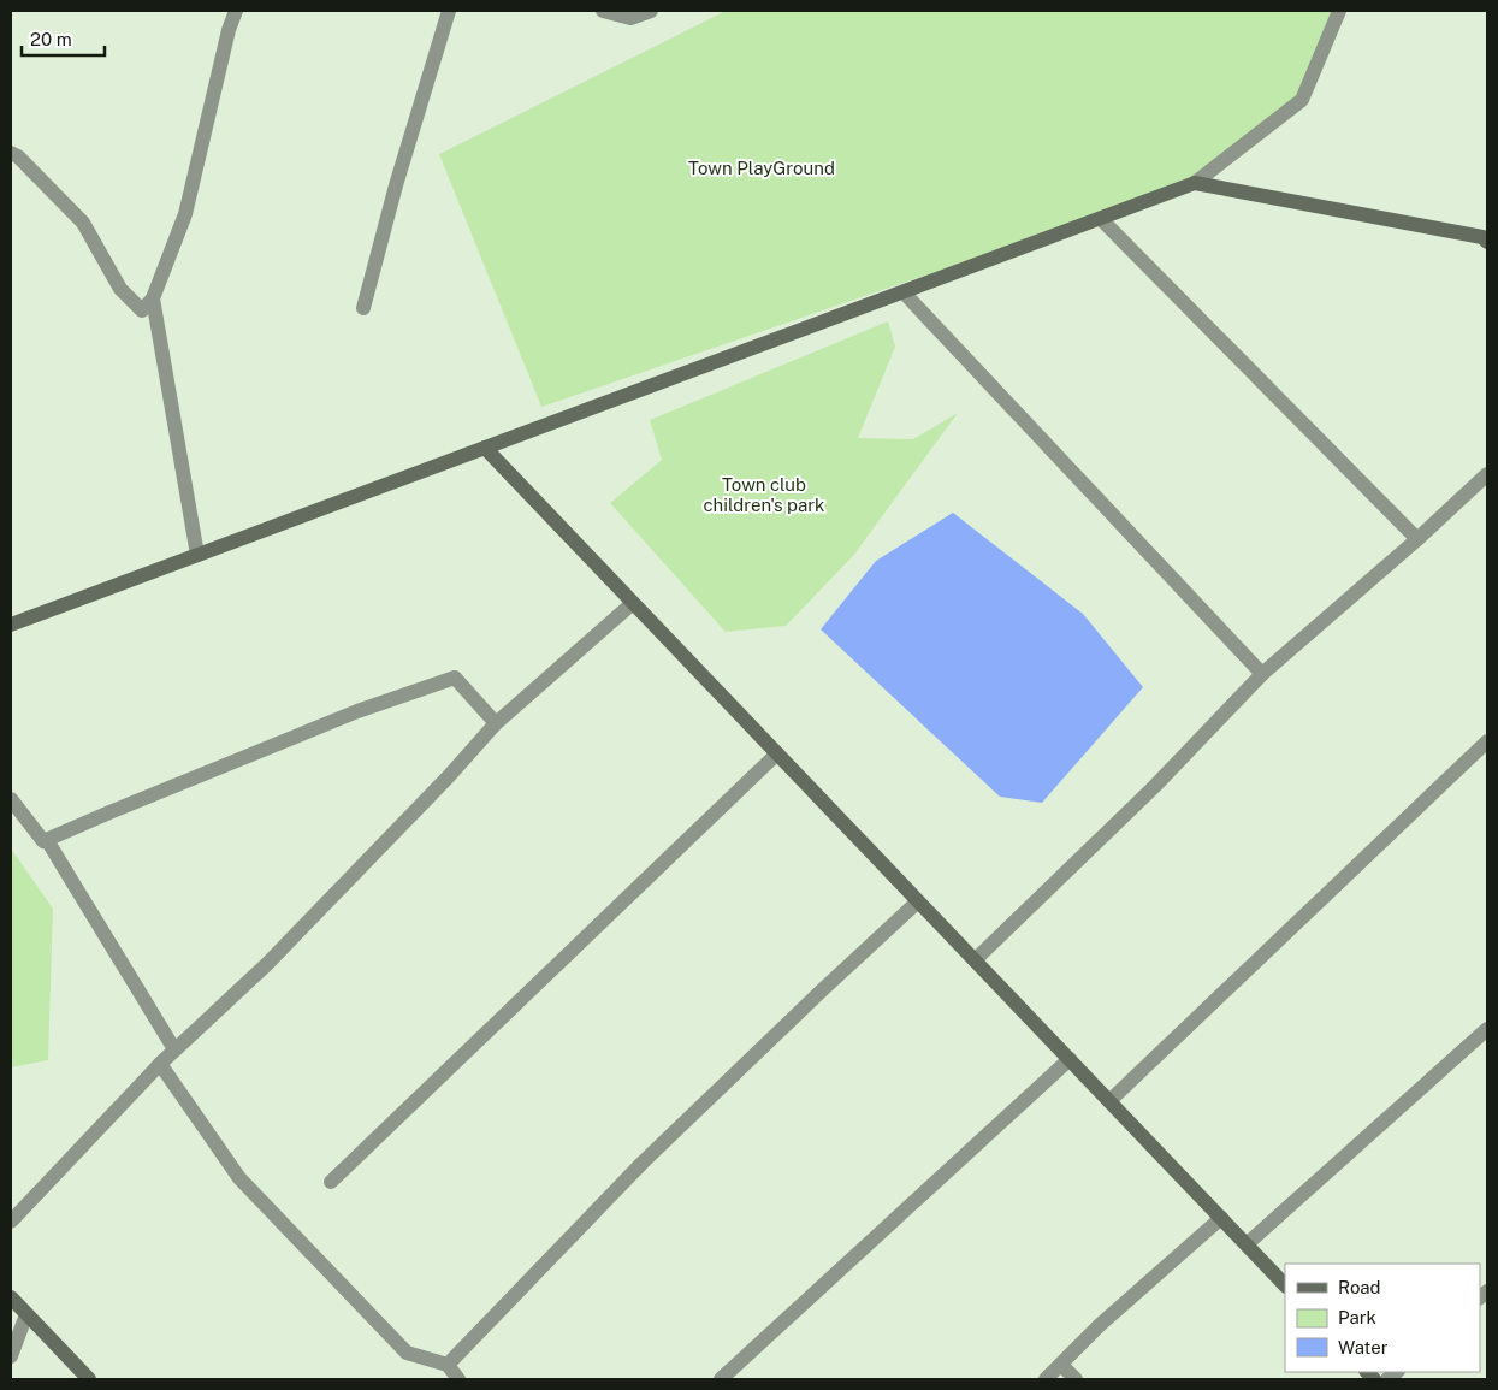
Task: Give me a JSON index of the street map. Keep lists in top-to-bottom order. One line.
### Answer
{"parks":["Town PlayGround","Town club children's park"],"legend":["Road","Park","Water"],"scale_bar":"20 m"}
